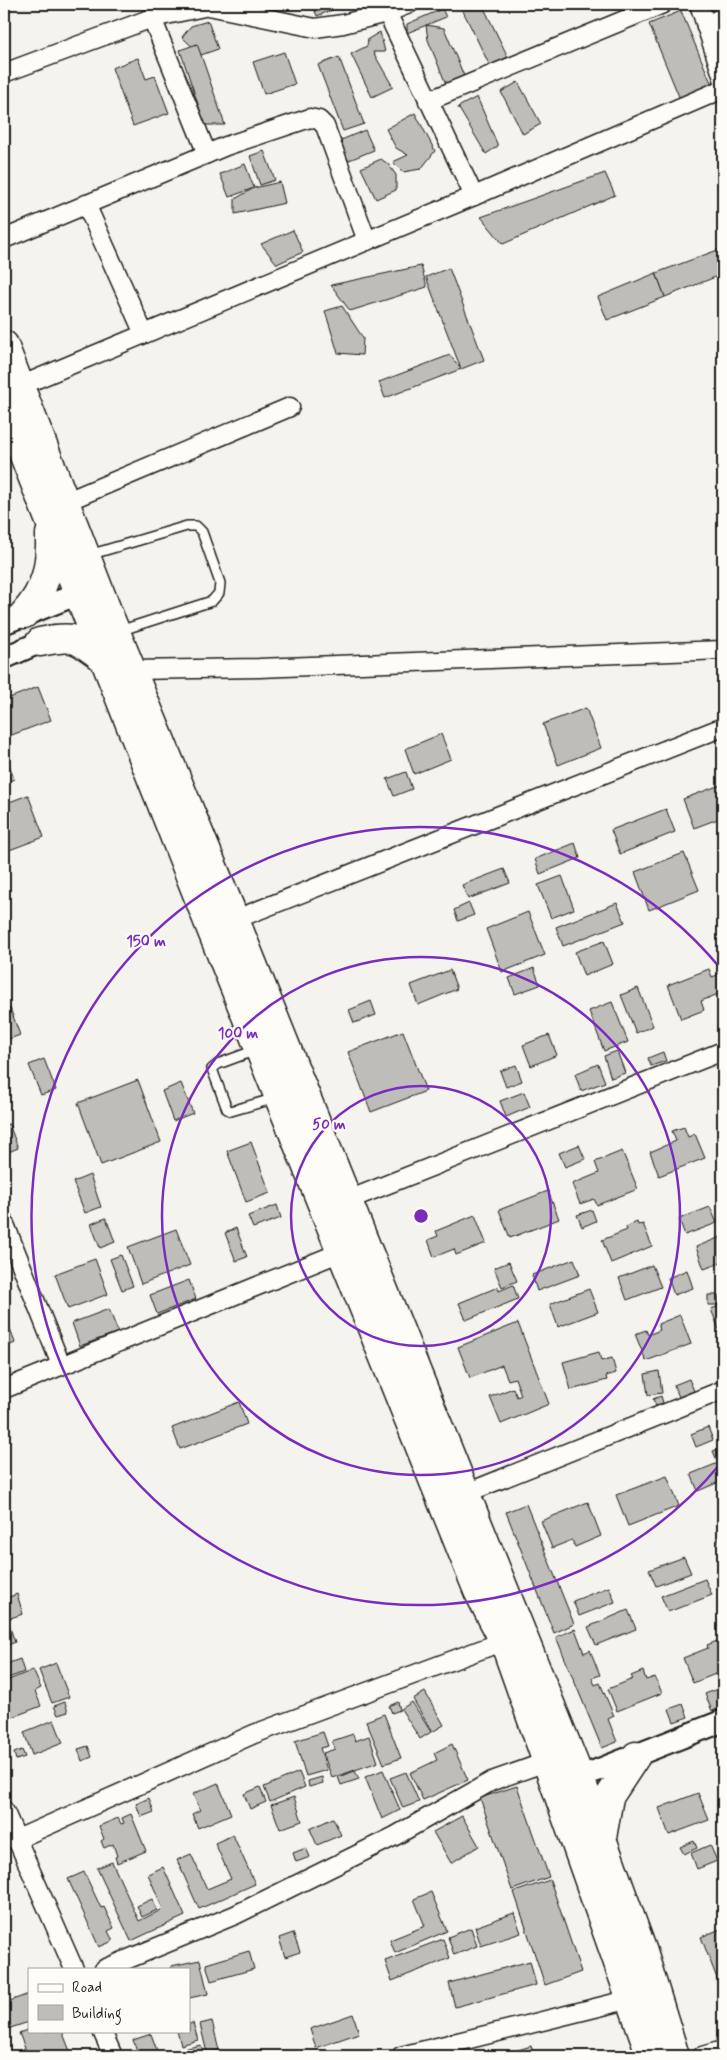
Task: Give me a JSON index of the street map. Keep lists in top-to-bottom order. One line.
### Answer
{"legend":["Road","Building"],"rings":["150 m","100 m","50 m"]}
